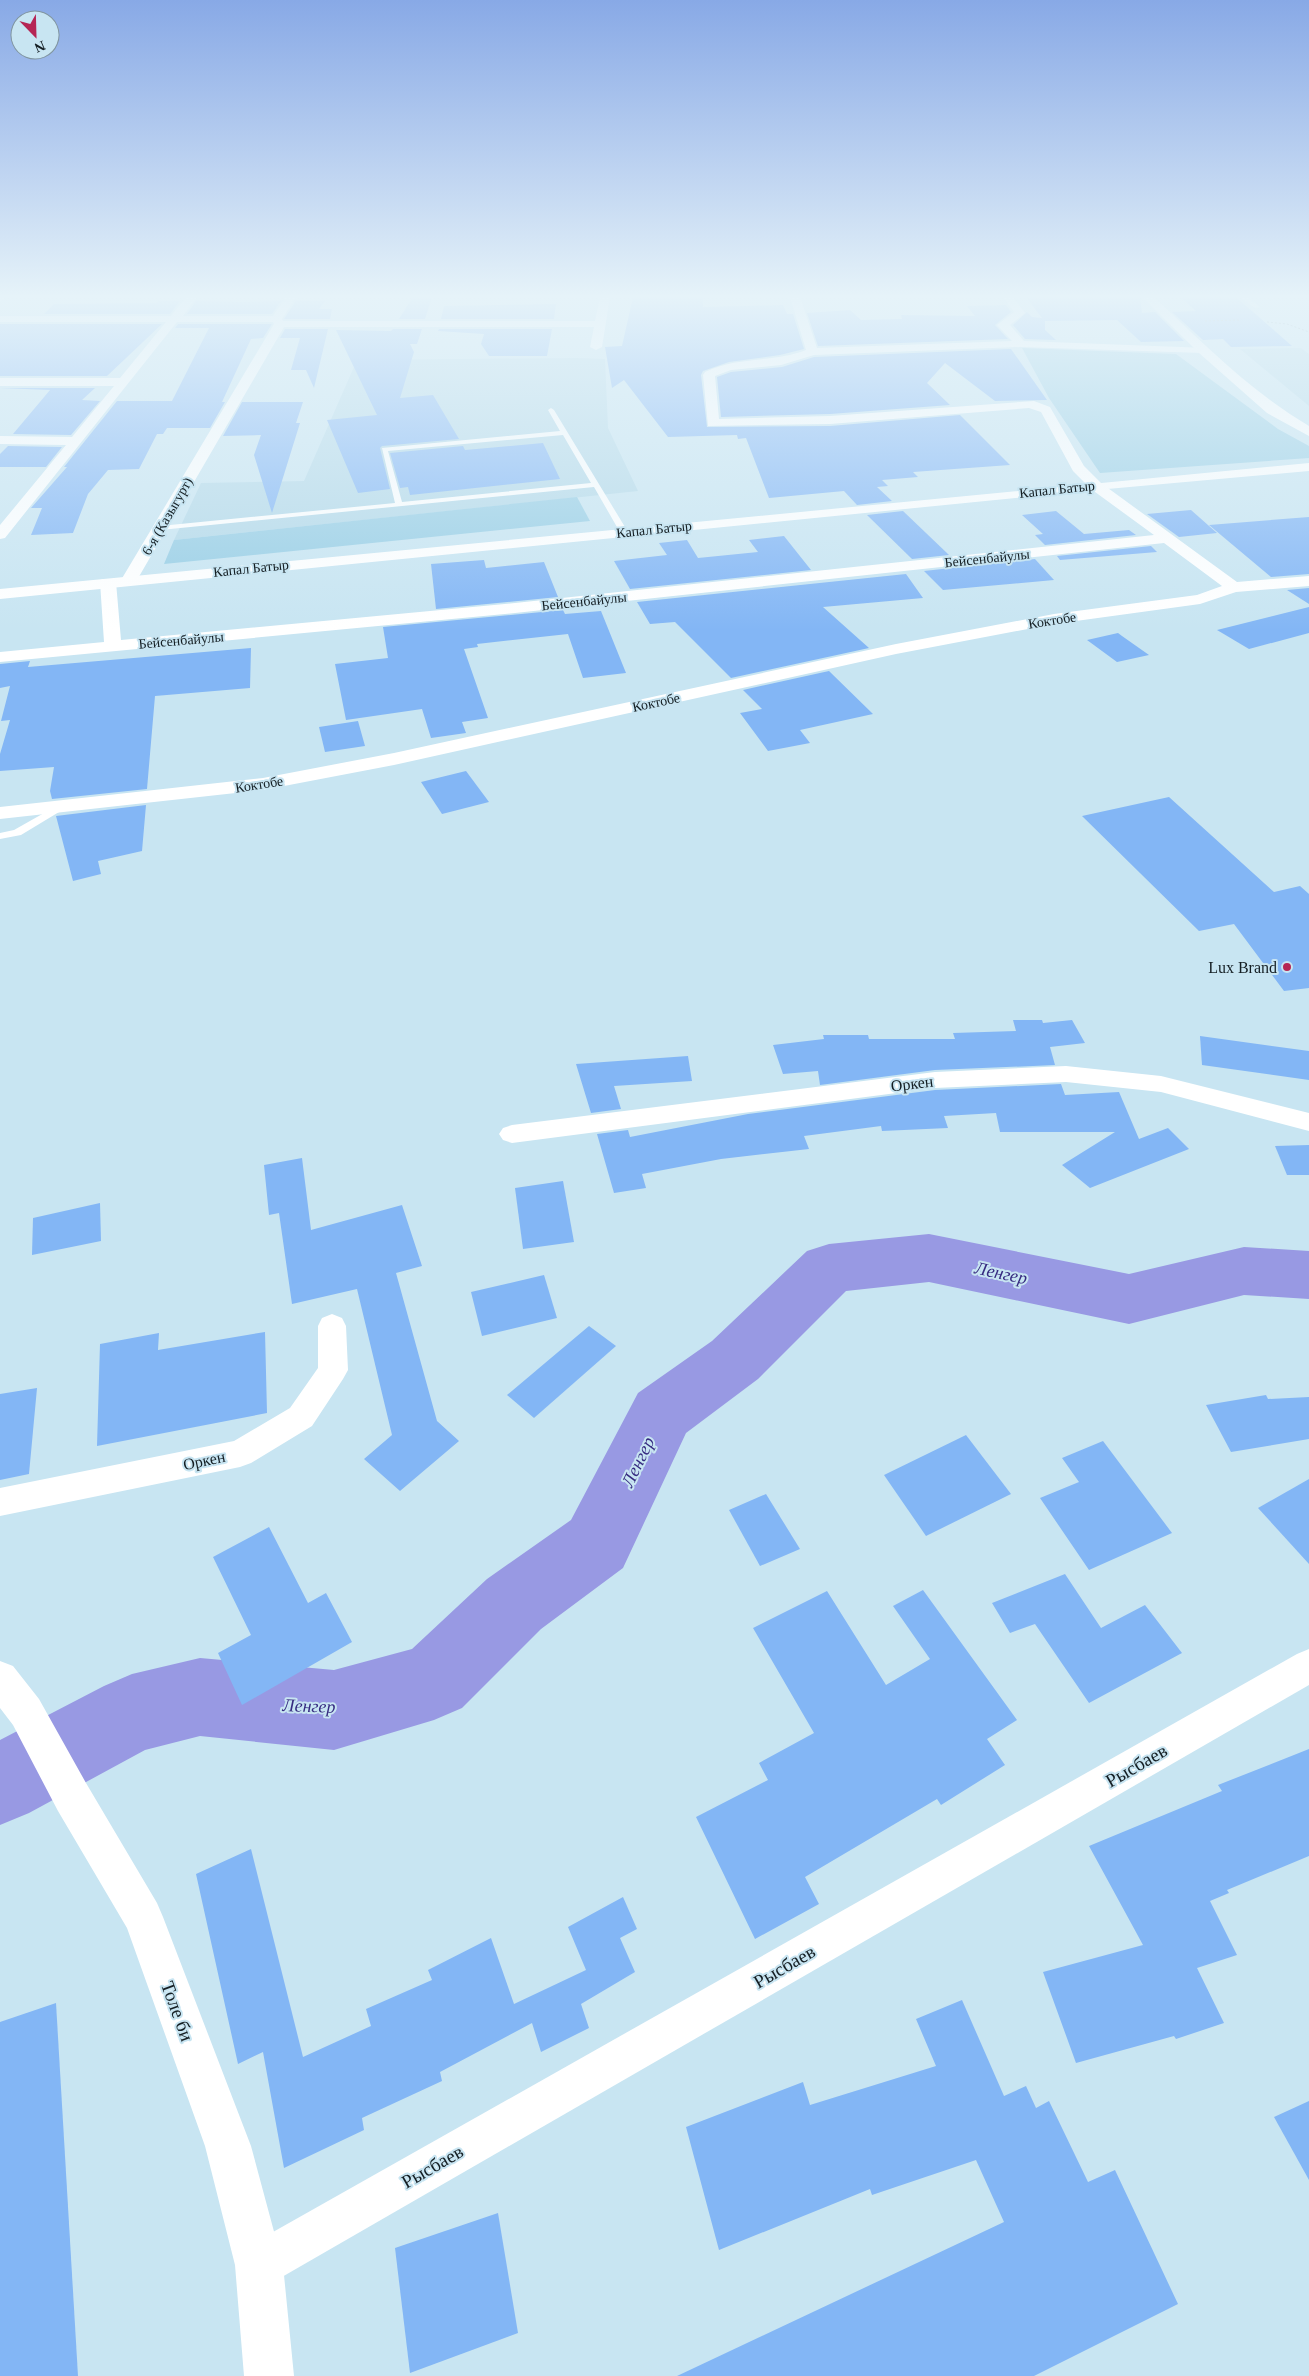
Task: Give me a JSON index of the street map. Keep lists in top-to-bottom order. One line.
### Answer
{"streets":{"main road":["Капал Батыр","Толе би"],"street":["6-я (Казыгурт)","Бейсенбайулы","Коктобе","Оркен","Рысбаев"]},"crossings":[["Капал Батыр","6-я (Казыгурт)"],["Рысбаев","Толе би"]],"water":["Ленгер"],"places":["Lux Brand"],"north":"bottom right"}
